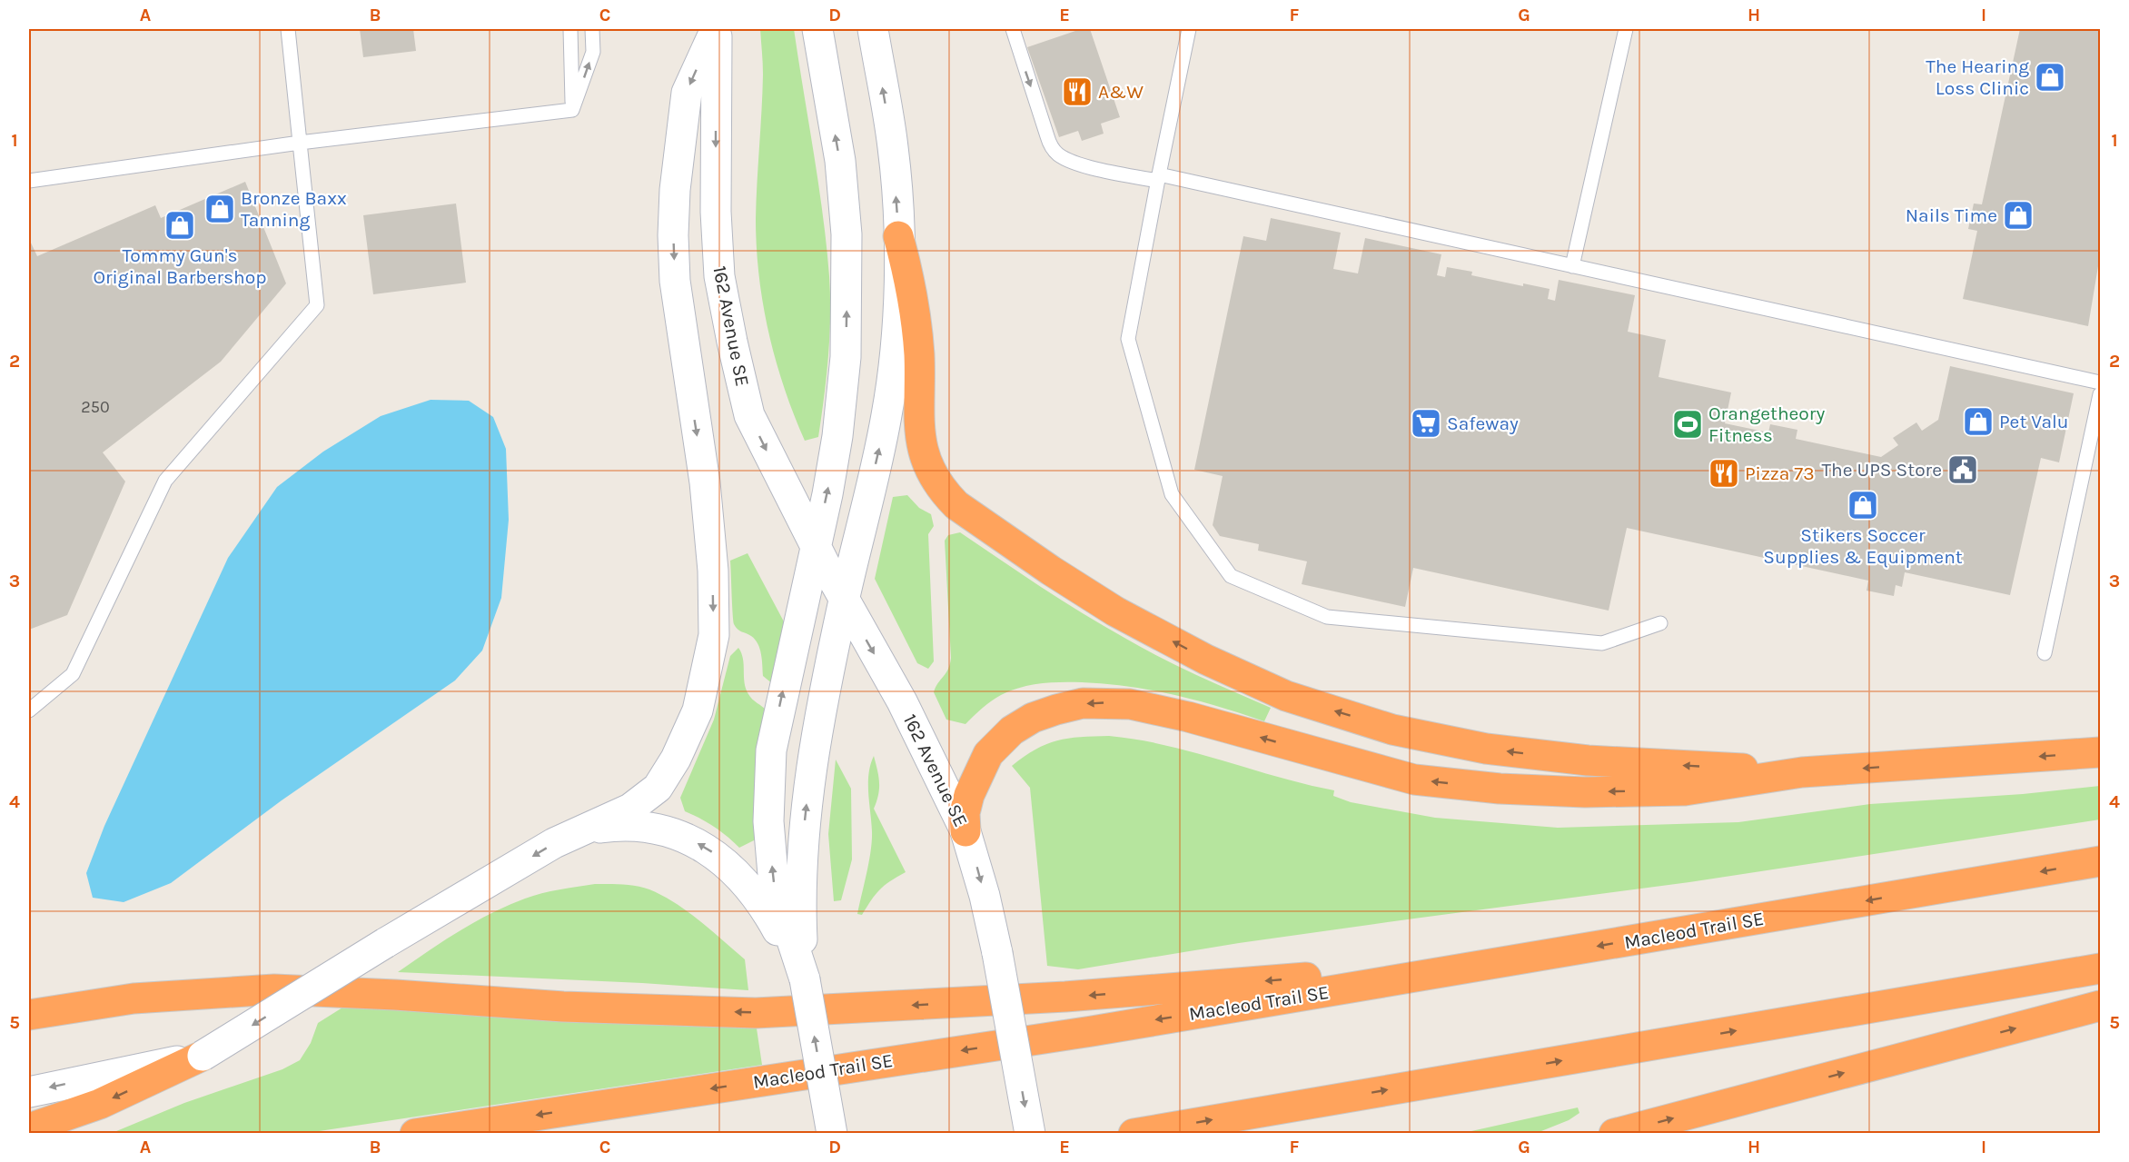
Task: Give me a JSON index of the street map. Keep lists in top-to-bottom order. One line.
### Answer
{"streets":{"highway":["Macleod Trail SE"],"main road":["162 Avenue SE"]},"places":{"shop":["The Hearing Loss Clinic","Bronze Baxx Tanning","Nails Time","Tommy Gun's Original Barbershop","Pet Valu","Stikers Soccer Supplies & Equipment"],"restaurant":["A&W","Pizza 73"],"supermarket":["Safeway"],"sports":["Orangetheory Fitness"],"public building":["The UPS Store"]},"house_numbers":["250"],"grid":{"columns":["A","B","C","D","E","F","G","H","I"],"rows":["1","2","3","4","5"]}}
